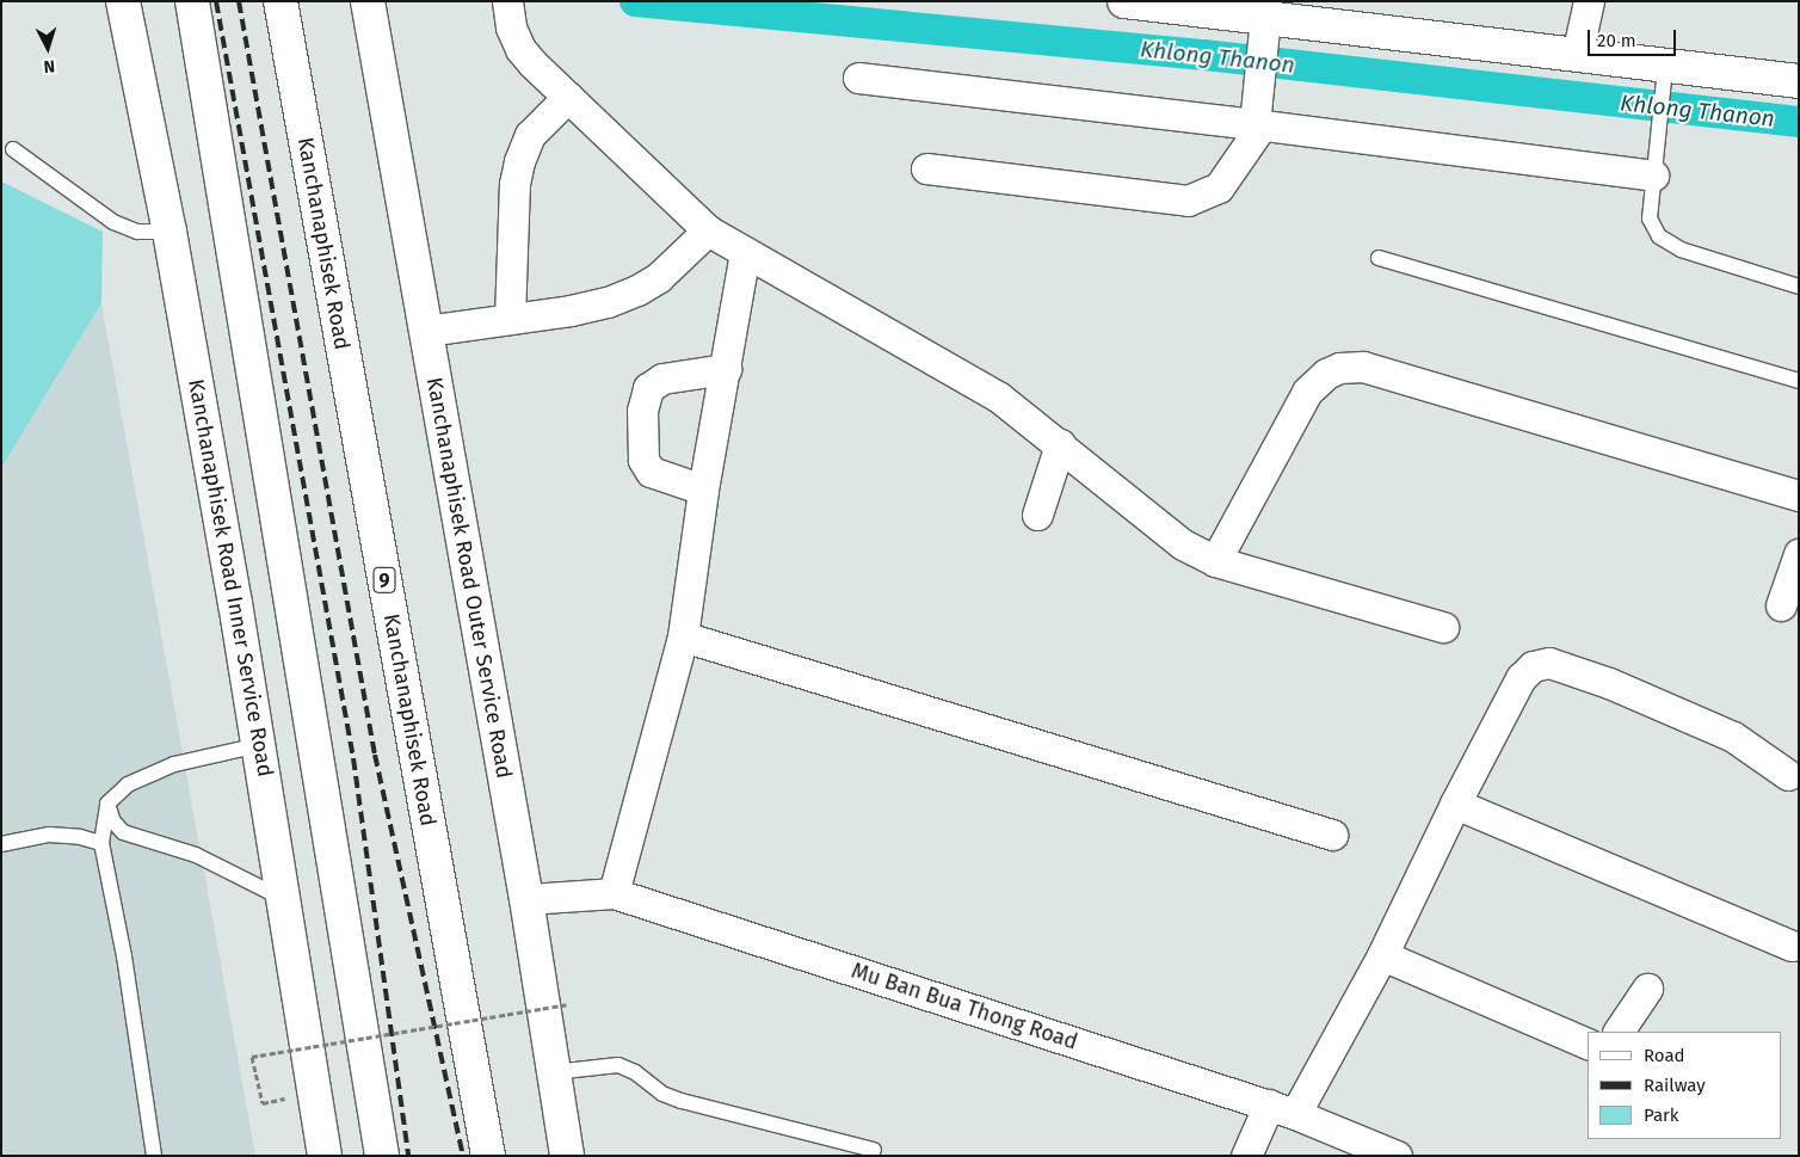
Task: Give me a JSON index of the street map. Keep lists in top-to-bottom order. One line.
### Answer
{"streets":{"main road":["Kanchanaphisek Road","Kanchanaphisek Road Inner Service Road","Kanchanaphisek Road Outer Service Road","9"],"street":["Mu Ban Bua Thong Road"]},"crossings":[["Kanchanaphisek Road Outer Service Road","Mu Ban Bua Thong Road"]],"water":["Khlong Thanon"],"legend":["Road","Railway","Park"],"scale_bar":"20 m","north":"bottom"}
